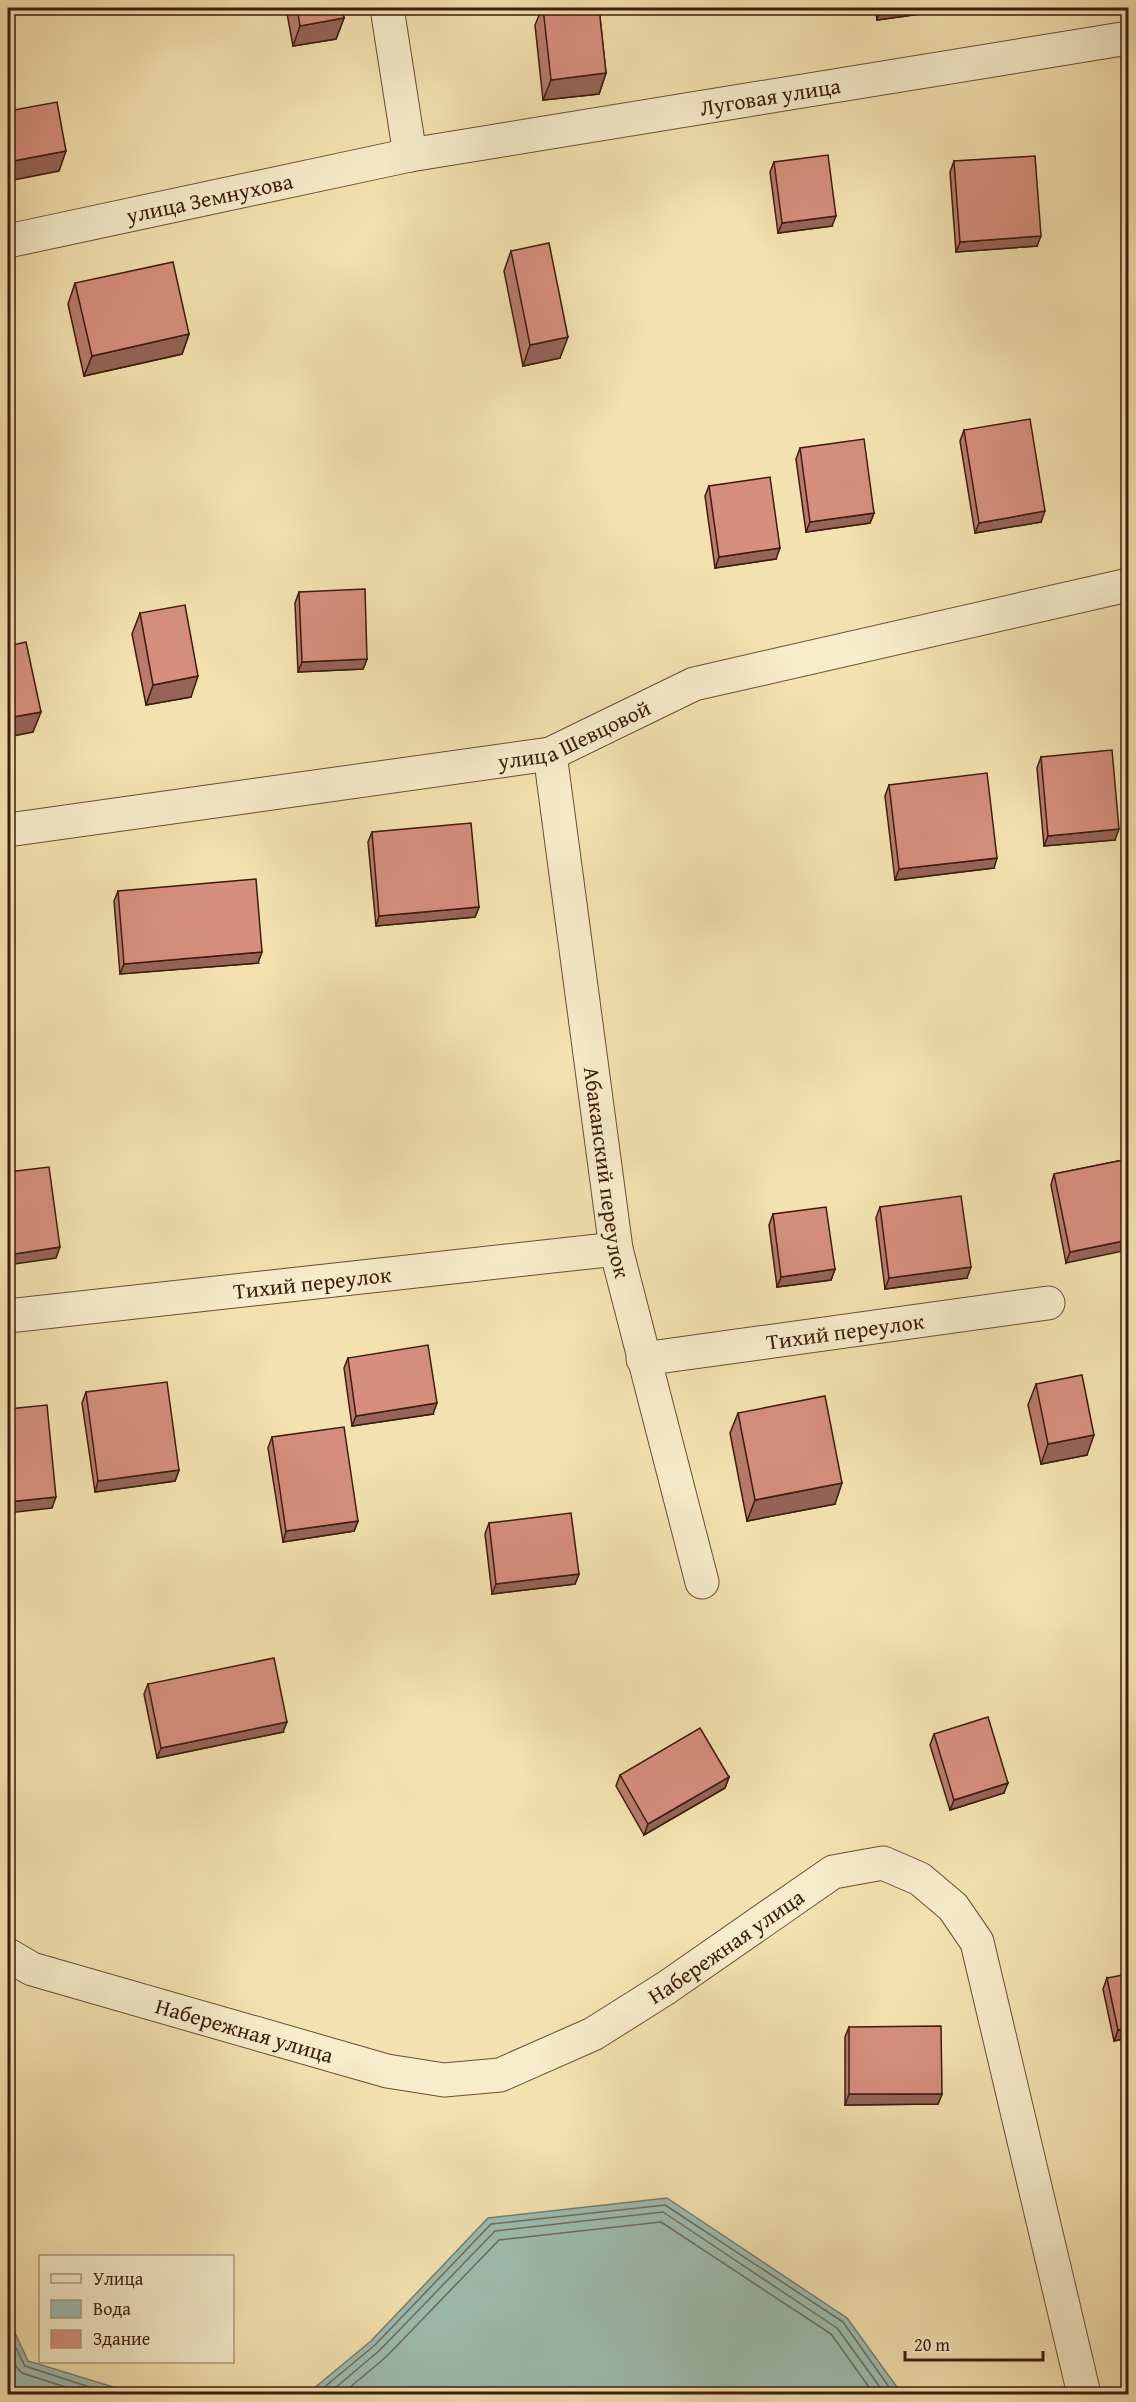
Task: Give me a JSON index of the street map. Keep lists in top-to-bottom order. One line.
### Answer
{"streets":{"street":["Луговая улица","улица Земнухова","улица Шевцовой","Абаканский переулок","Тихий переулок","Набережная улица"]},"crossings":[["Луговая улица","улица Земнухова"],["улица Шевцовой","Абаканский переулок"],["Абаканский переулок","Тихий переулок"]],"legend":["Улица","Вода","Здание"],"scale_bar":"20 m"}
